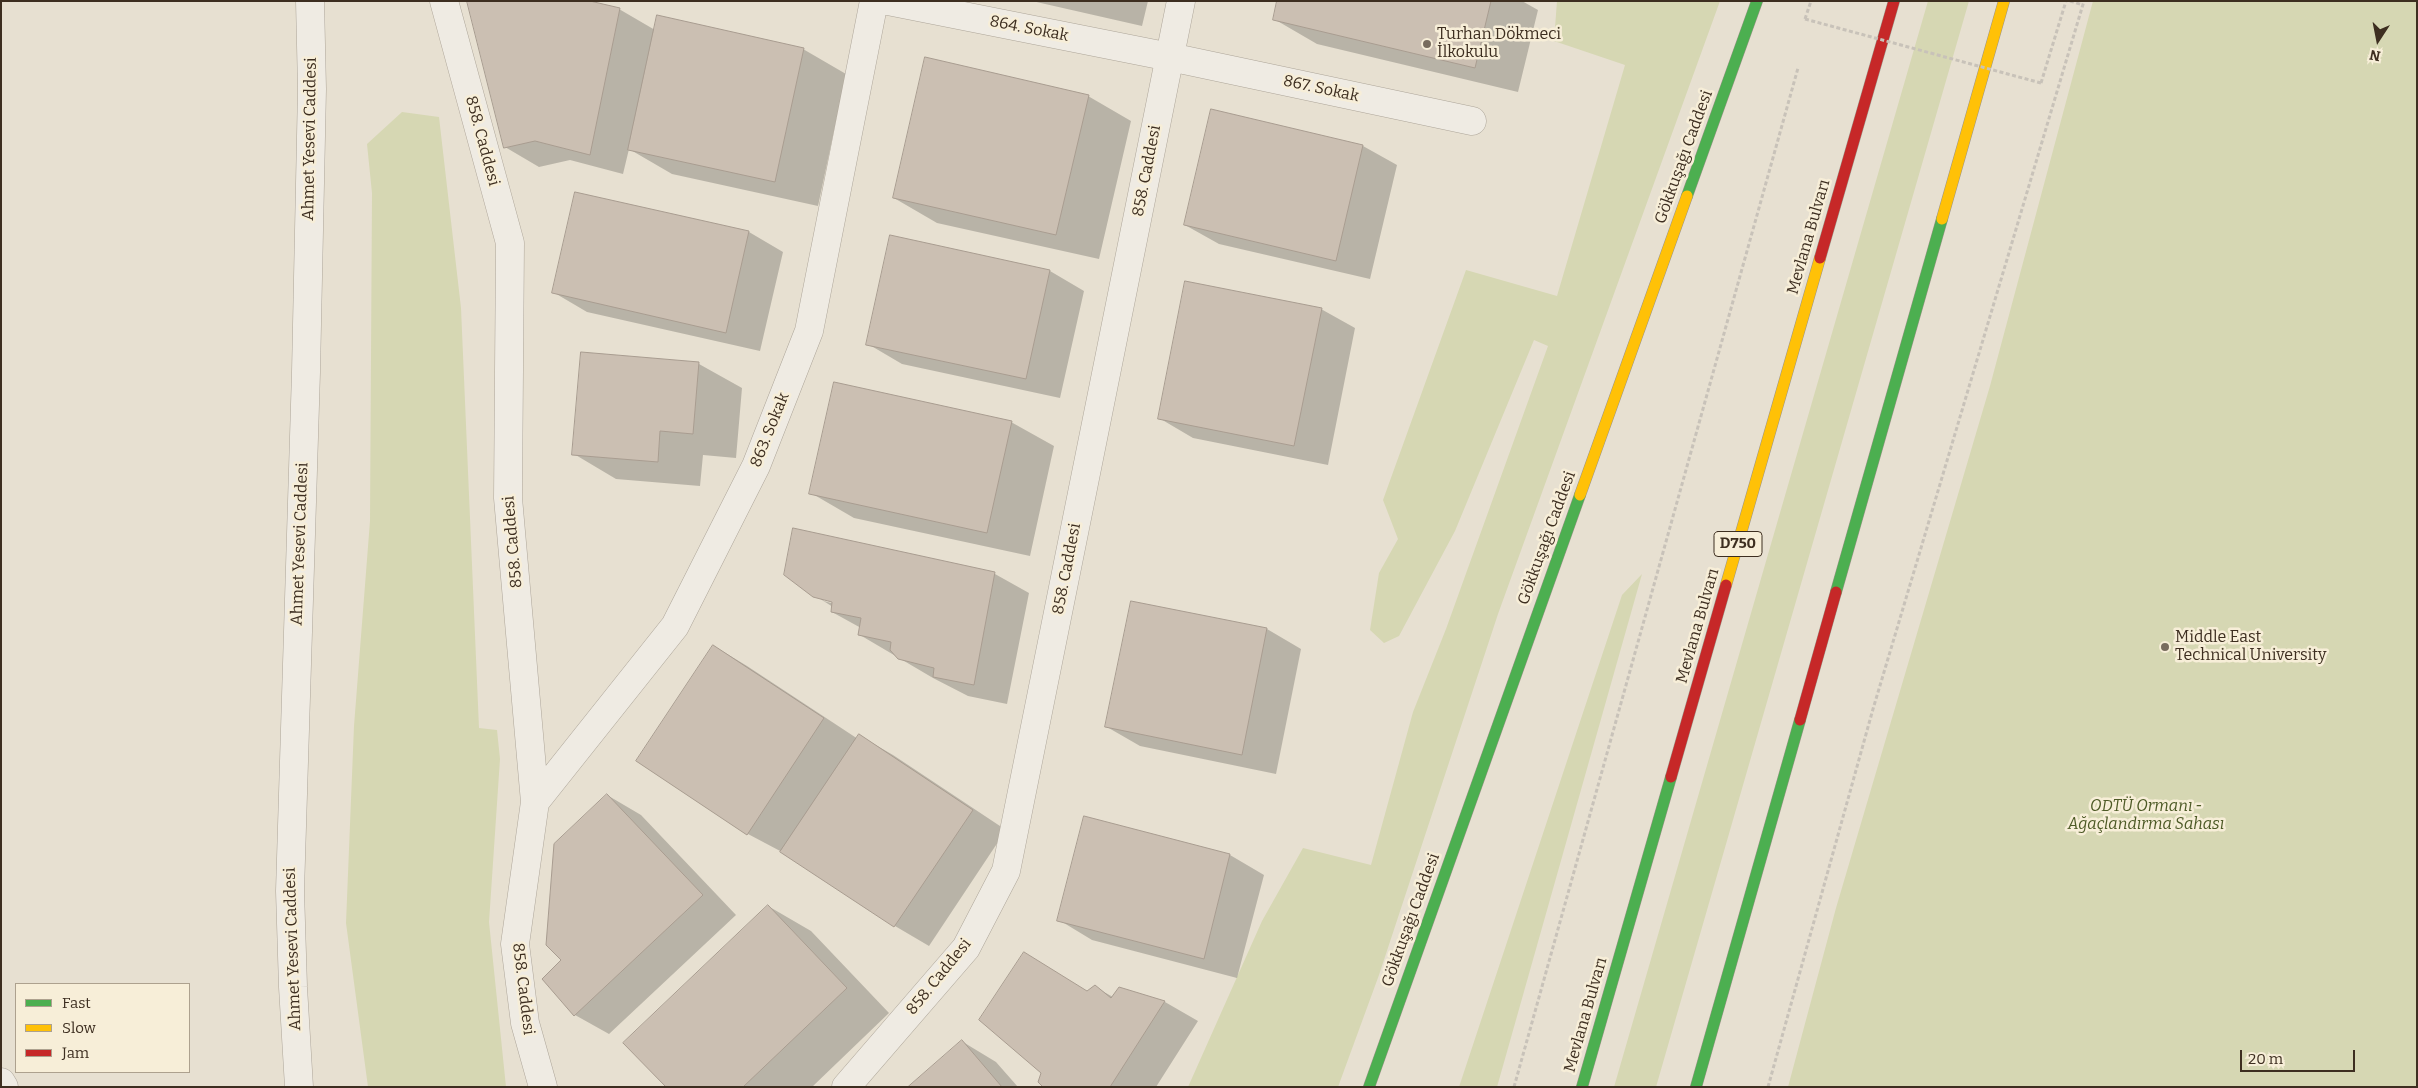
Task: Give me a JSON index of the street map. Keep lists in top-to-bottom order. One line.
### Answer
{"streets":{"main road":["Gökkuşağı Caddesi","Mevlana Bulvarı","D750"],"street":["864. Sokak","867. Sokak","Ahmet Yesevi Caddesi","858. Caddesi","863. Sokak"]},"crossings":[["864. Sokak","867. Sokak"],["864. Sokak","858. Caddesi"],["867. Sokak","858. Caddesi"],["858. Caddesi","863. Sokak"]],"parks":["ODTÜ Ormanı - Ağaçlandırma Sahası"],"places":["Turhan Dökmeci İlkokulu","Middle East Technical University"],"legend":["Fast","Slow","Jam"],"scale_bar":"20 m","north":"bottom"}
